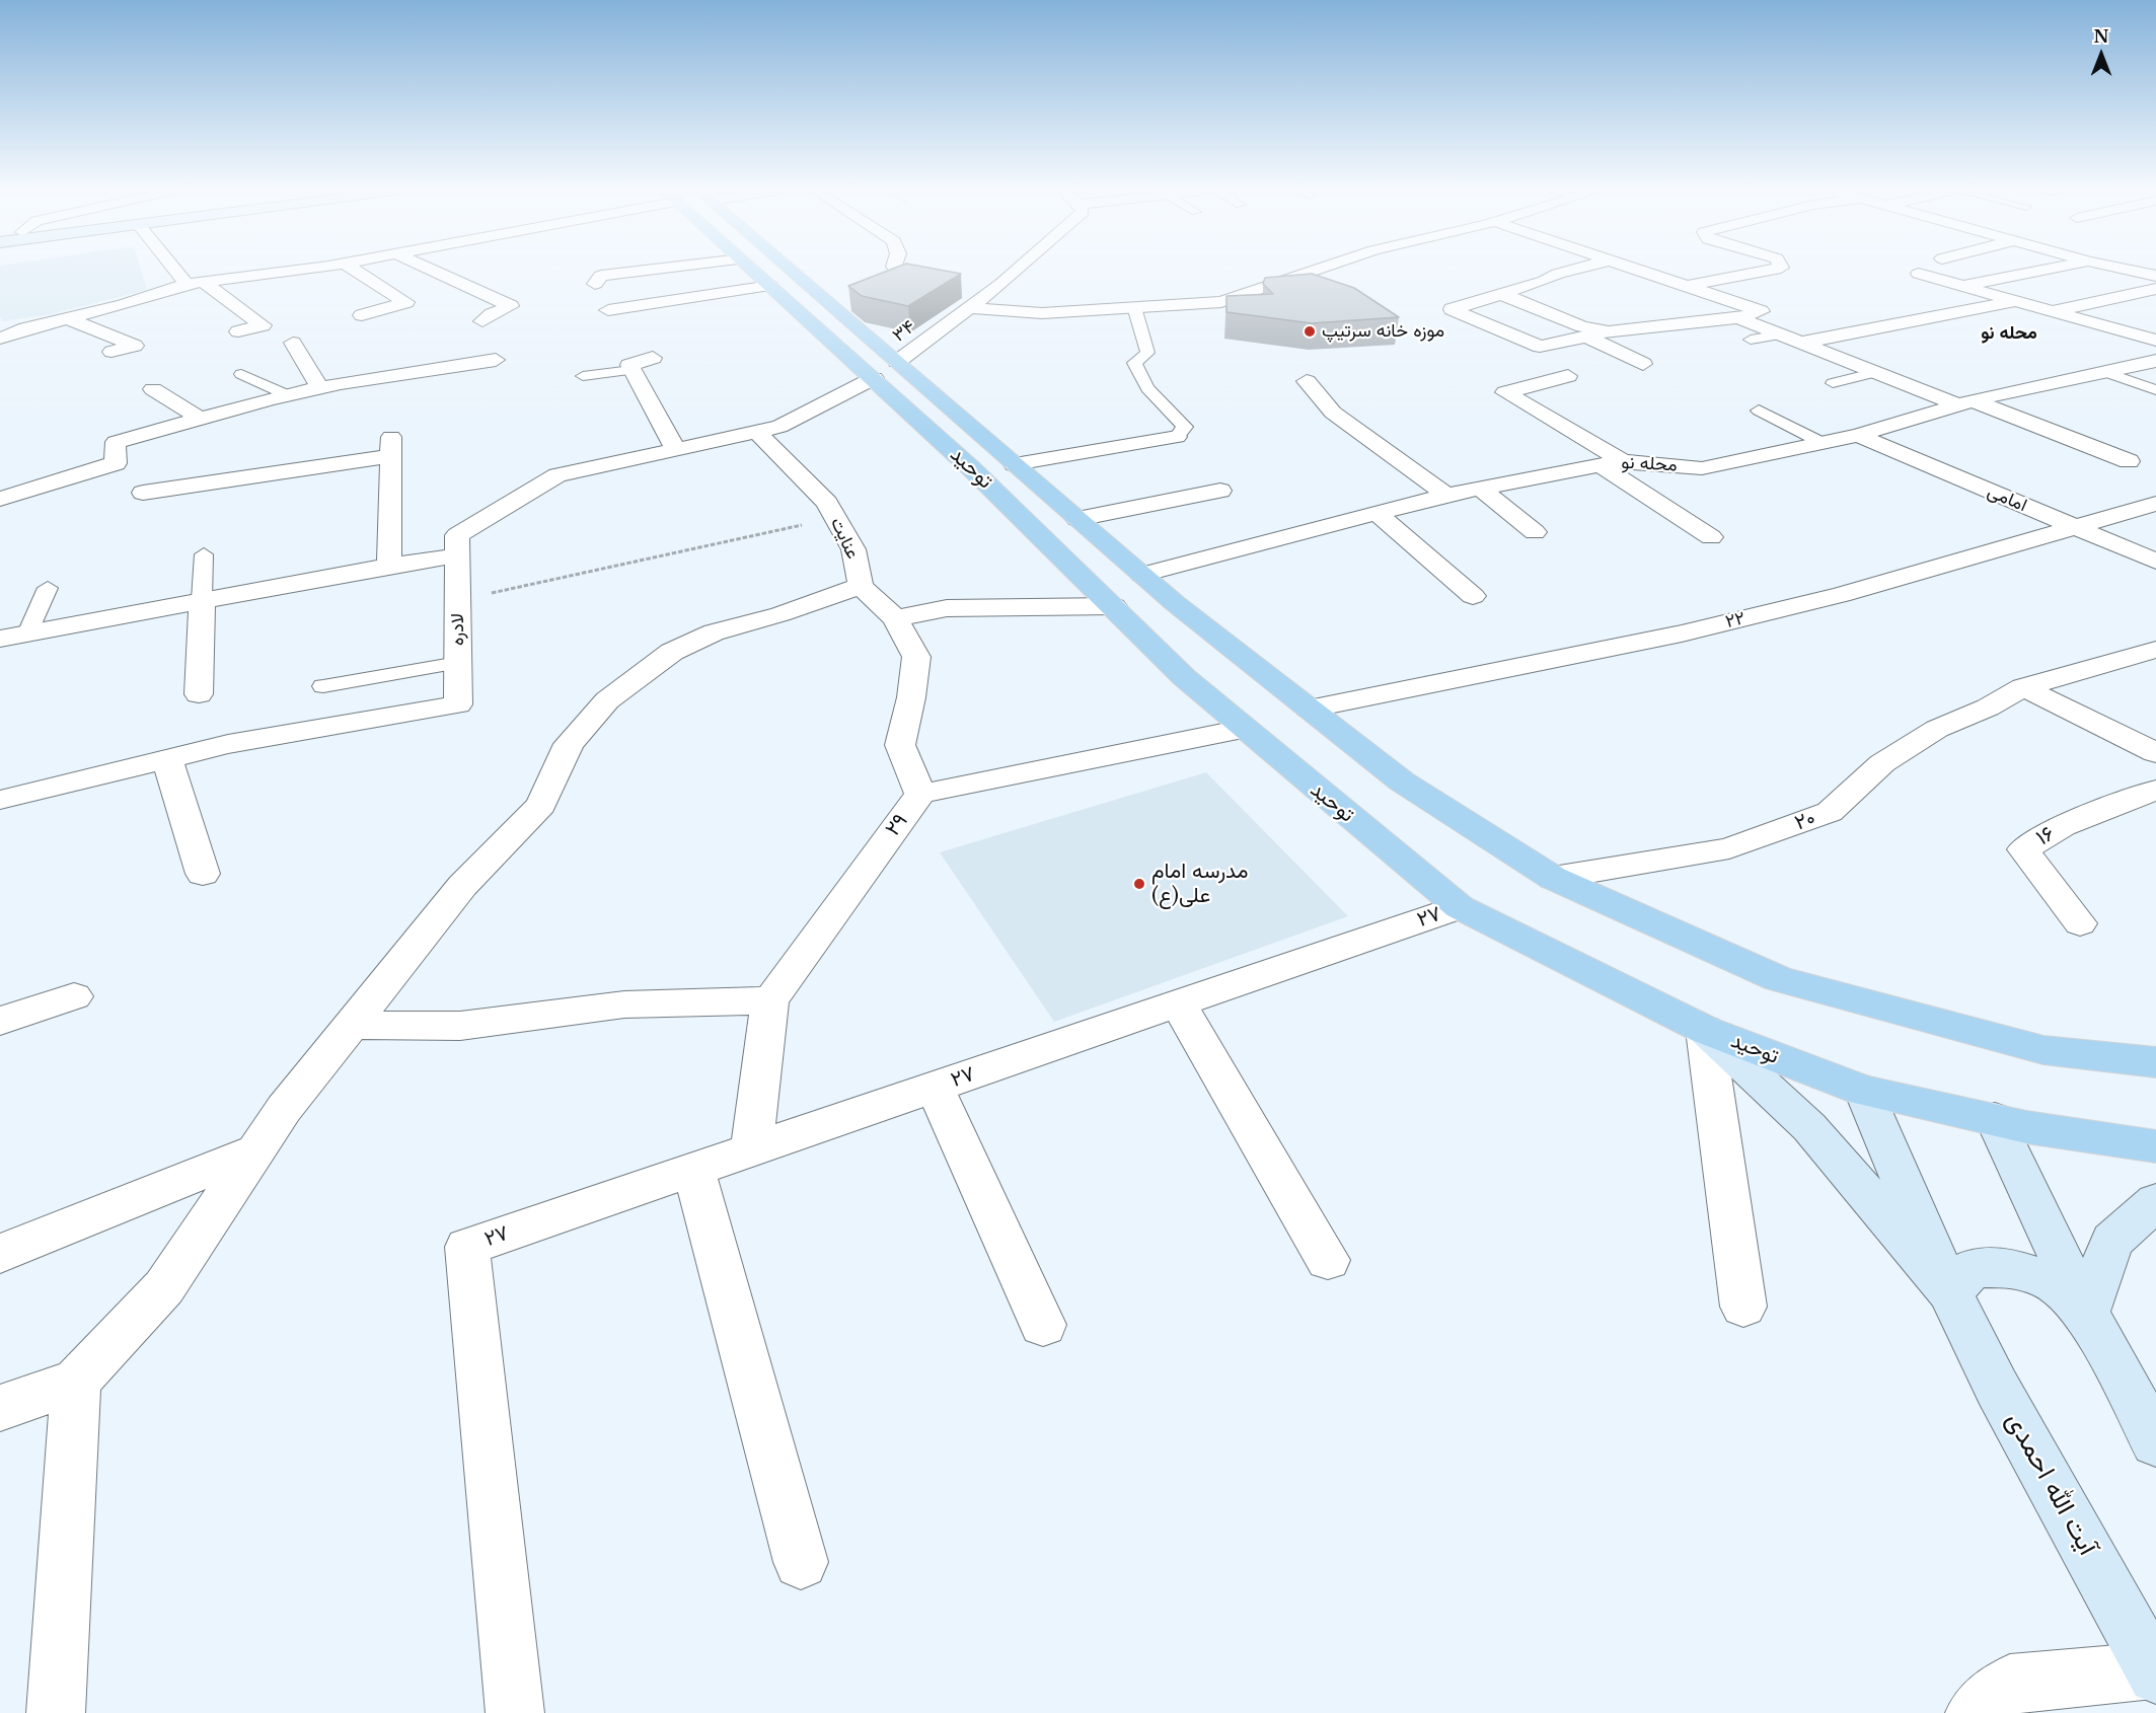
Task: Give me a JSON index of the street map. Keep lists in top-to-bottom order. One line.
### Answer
{"streets":{"main road":["توحید","آیت الله احمدی"],"street":["۳۴","محله نو","امامی","عنایت","۲۲","لادره","۲۰","۲۹","۱۶","۲۷"]},"crossings":[["۳۴","توحید"],["۳۴","لادره"],["محله نو","توحید"],["محله نو","امامی"],["توحید","۲۲"],["توحید","لادره"],["توحید","۲۰"],["توحید","۲۹"],["توحید","۲۷"],["توحید","آیت الله احمدی"],["امامی","۲۲"],["عنایت","لادره"],["عنایت","۲۹"],["۲۹","۲۷"]],"districts":["محله نو"],"places":["موزه خانه سرتیپ","مدرسه امام علی(ع)"],"north":"top"}
